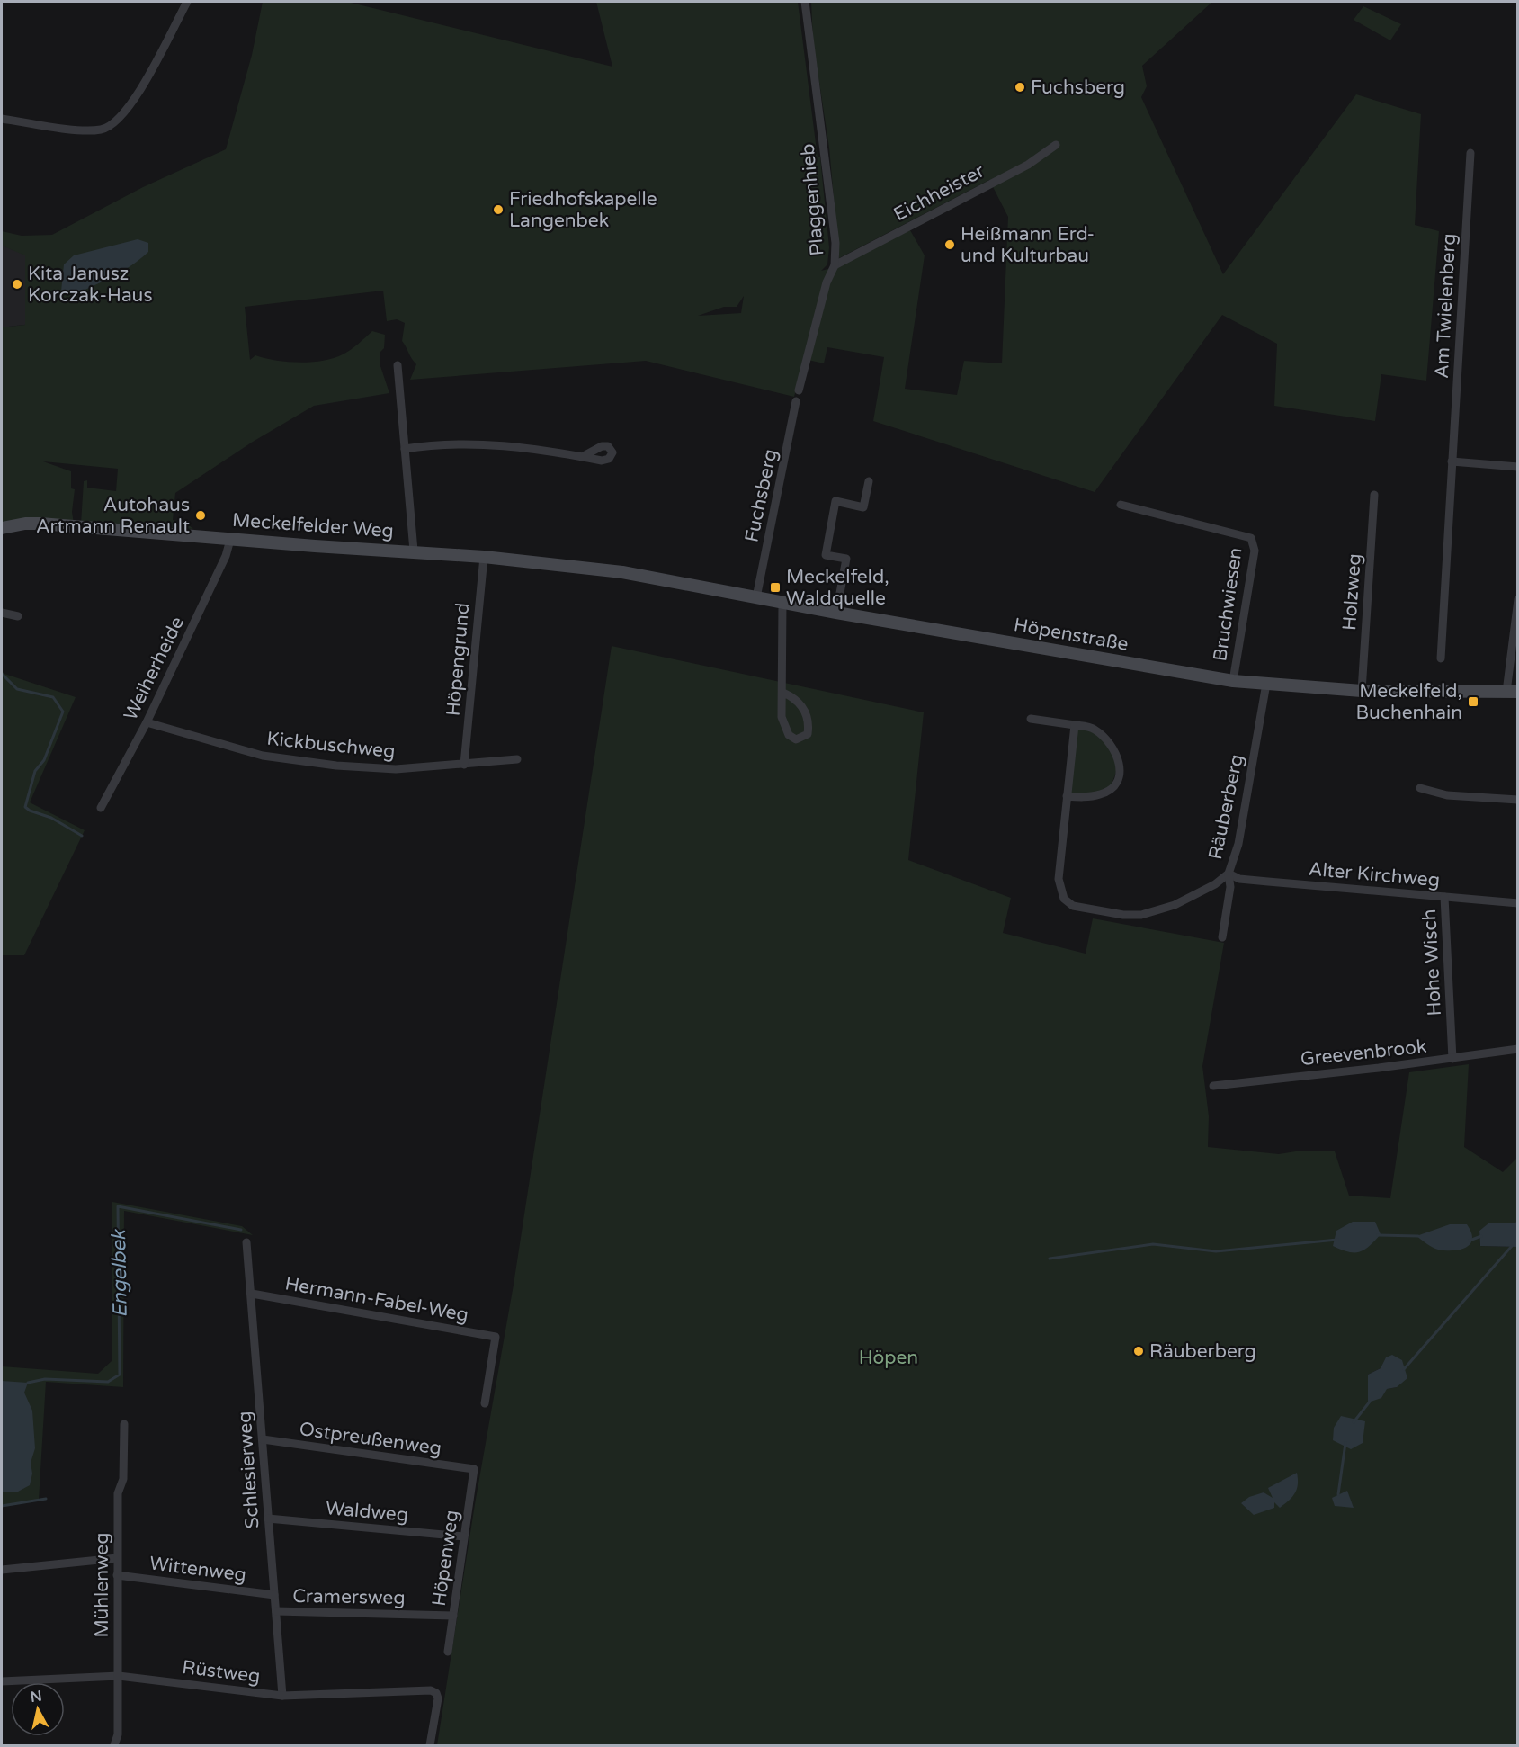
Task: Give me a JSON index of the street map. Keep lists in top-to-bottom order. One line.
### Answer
{"streets":{"main road":["Meckelfelder Weg","Höpenstraße"],"street":["Eichheister","Plaggenhieb","Am Twielenberg","Fuchsberg","Holzweg","Bruchwiesen","Höpengrund","Weiherheide","Kickbuschweg","Räuberberg","Alter Kirchweg","Hohe Wisch","Greevenbrook","Hermann-Fabel-Weg","Ostpreußenweg","Schlesierweg","Waldweg","Höpenweg","Wittenweg","Mühlenweg","Cramersweg","Rüstweg"]},"crossings":[["Eichheister","Plaggenhieb"],["Fuchsberg","Höpenstraße"],["Meckelfelder Weg","Höpenstraße"],["Meckelfelder Weg","Höpengrund"],["Meckelfelder Weg","Weiherheide"],["Holzweg","Höpenstraße"],["Bruchwiesen","Höpenstraße"],["Höpenstraße","Räuberberg"],["Höpengrund","Kickbuschweg"],["Weiherheide","Kickbuschweg"],["Räuberberg","Alter Kirchweg"],["Alter Kirchweg","Hohe Wisch"],["Hohe Wisch","Greevenbrook"],["Hermann-Fabel-Weg","Schlesierweg"],["Ostpreußenweg","Schlesierweg"],["Ostpreußenweg","Höpenweg"],["Schlesierweg","Waldweg"],["Schlesierweg","Wittenweg"],["Schlesierweg","Cramersweg"],["Schlesierweg","Rüstweg"],["Waldweg","Höpenweg"],["Höpenweg","Cramersweg"],["Wittenweg","Mühlenweg"],["Mühlenweg","Rüstweg"]],"water":["Engelbek"],"parks":["Höpen"],"places":{"other":["Fuchsberg","Friedhofskapelle Langenbek","Heißmann Erd- und Kulturbau","Kita Janusz Korczak-Haus","Autohaus Artmann Renault","Räuberberg"],"transit":["Meckelfeld, Waldquelle","Meckelfeld, Buchenhain"]},"north":"top"}
